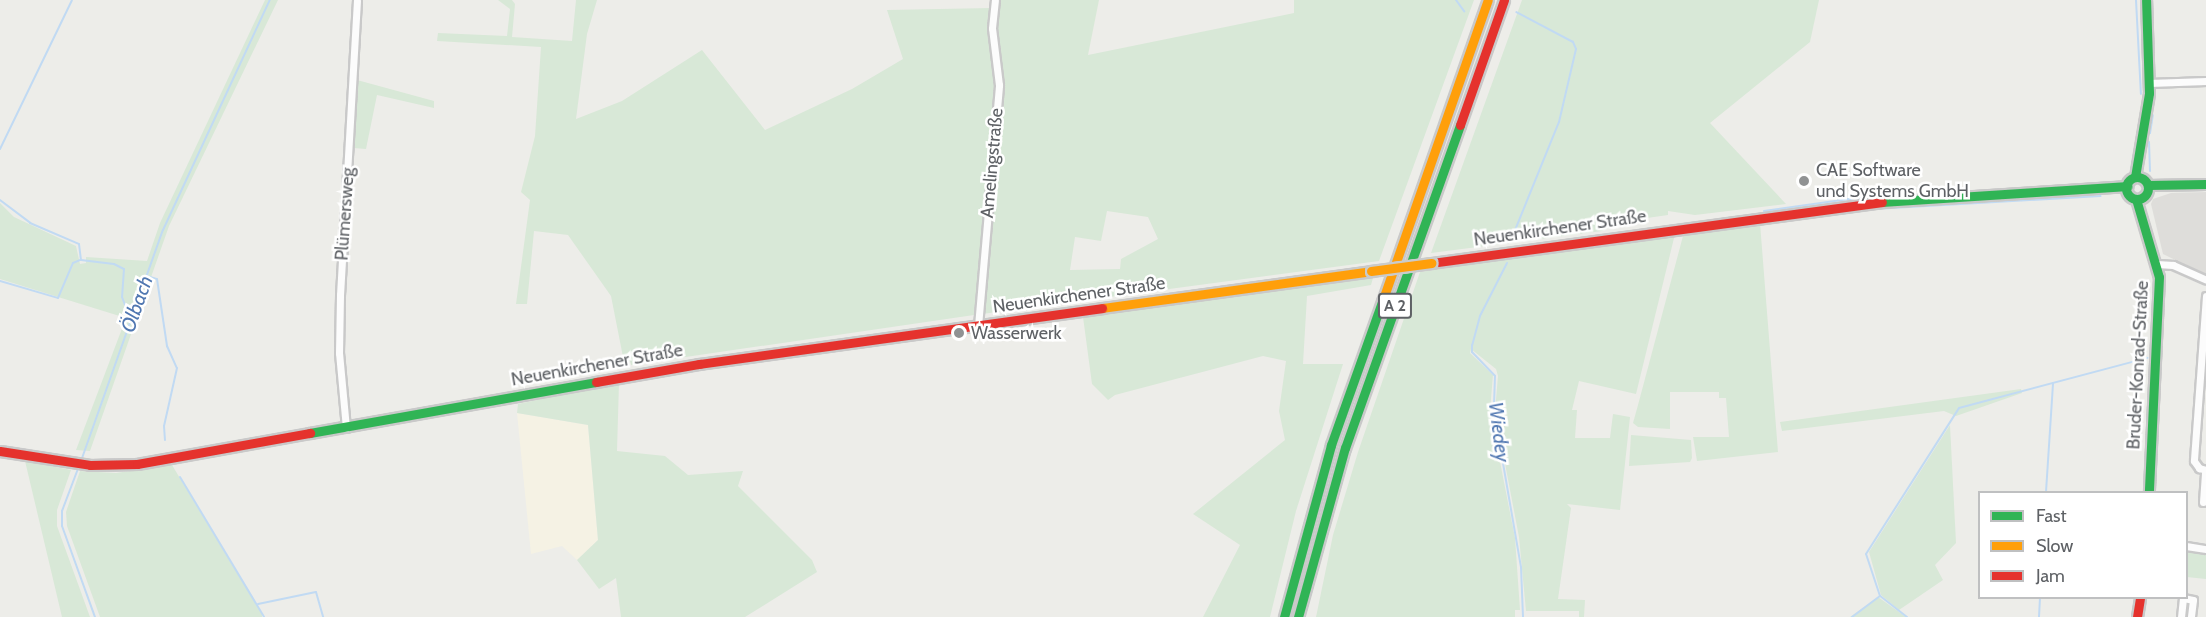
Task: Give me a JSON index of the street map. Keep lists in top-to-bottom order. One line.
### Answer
{"streets":{"main road":["Neuenkirchener Straße","A 2","Bruder-Konrad-Straße"],"street":["Amelingstraße","Plümersweg"]},"crossings":[["Amelingstraße","Neuenkirchener Straße"],["Plümersweg","Neuenkirchener Straße"]],"water":["Ölbach","Wiedey"],"places":["CAE Software und Systems GmbH","Wasserwerk"],"legend":["Fast","Slow","Jam"]}
